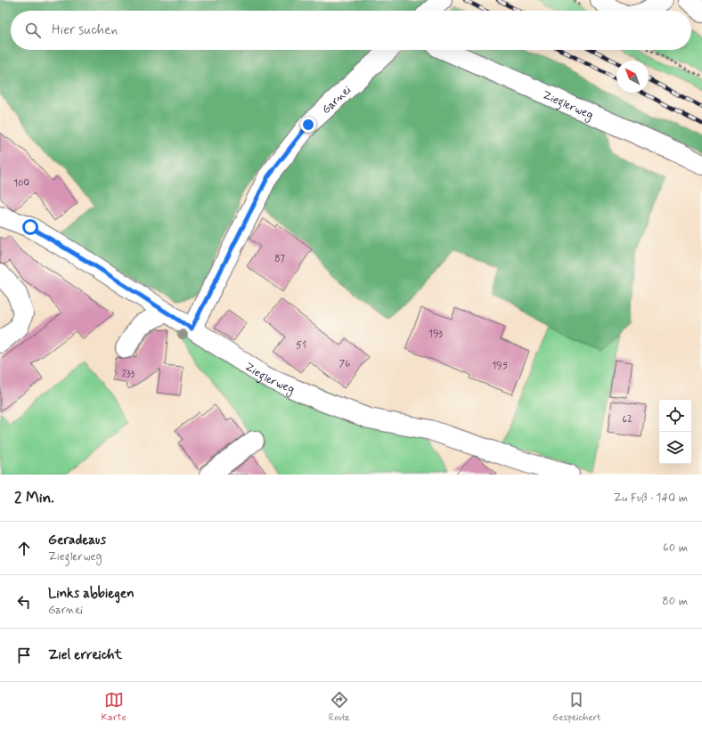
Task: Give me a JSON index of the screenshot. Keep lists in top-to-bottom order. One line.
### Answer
{"streets":{"street":["Garnei","Zieglerweg"]},"crossings":[["Garnei","Zieglerweg"]],"house_numbers":["100","87","193","51","76","195","233","62"],"north":"top left","page":{"search":"Hier suchen","heading":["2 Min.","Zu Fuß · 140 m"],"list":[["Geradeaus","Zieglerweg","60 m"],["Links abbiegen","Garnei","80 m"],"Ziel erreicht"],"nav":["Karte","Route","Gespeichert"]}}
